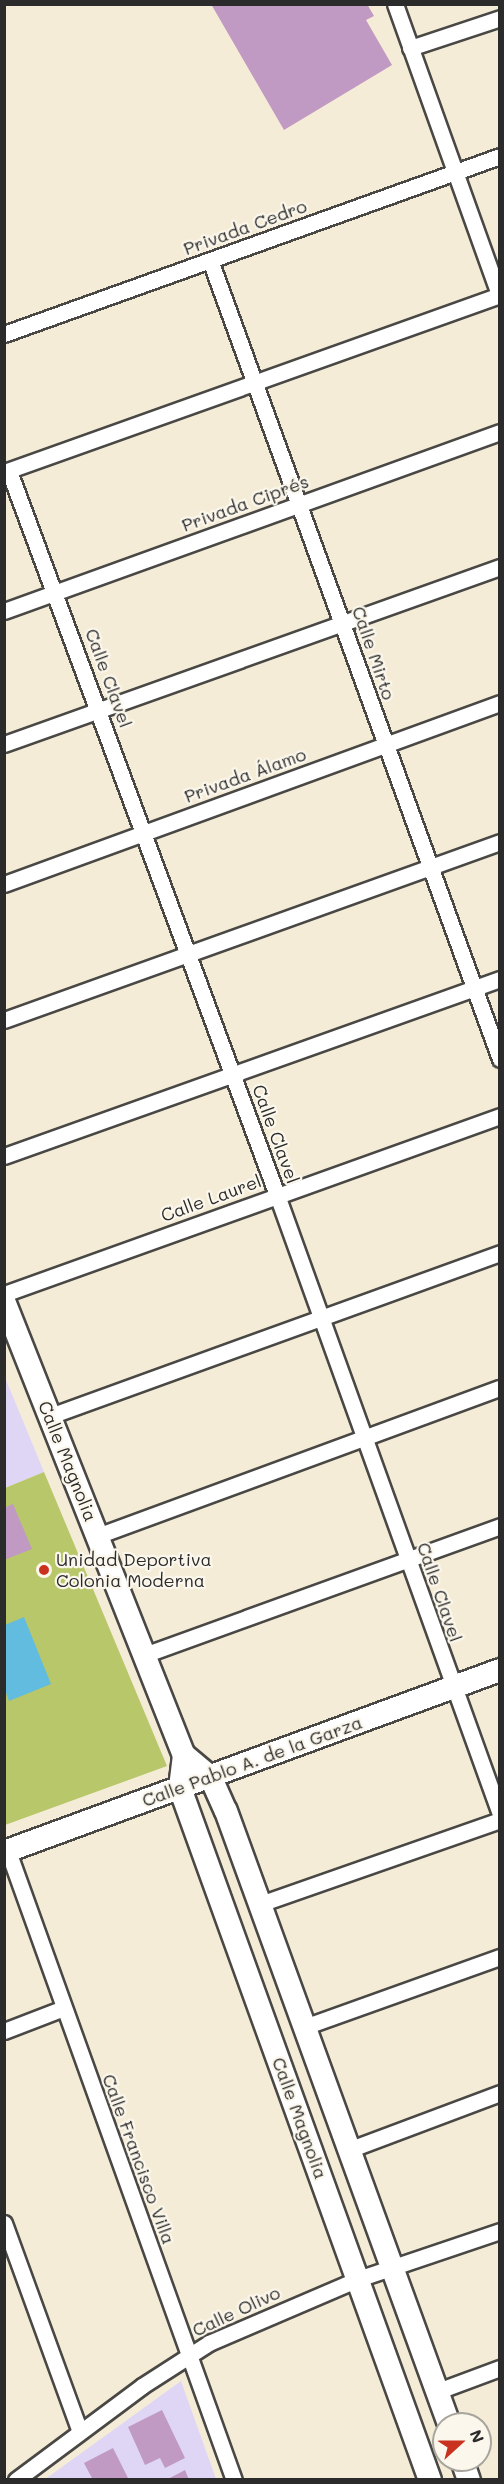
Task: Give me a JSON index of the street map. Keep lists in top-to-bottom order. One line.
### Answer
{"streets":{"street":["Privada Cedro","Privada Ciprés","Calle Mirto","Calle Clavel","Privada Álamo","Calle Laurel","Calle Magnolia","Calle Pablo A. de la Garza","Calle Francisco Villa","Calle Olivo"]},"crossings":[["Privada Cedro","Calle Mirto"],["Privada Ciprés","Calle Mirto"],["Privada Ciprés","Calle Clavel"],["Calle Mirto","Privada Álamo"],["Calle Clavel","Privada Álamo"],["Calle Clavel","Calle Laurel"],["Calle Clavel","Calle Pablo A. de la Garza"],["Calle Magnolia","Calle Pablo A. de la Garza"],["Calle Magnolia","Calle Olivo"],["Calle Pablo A. de la Garza","Calle Francisco Villa"],["Calle Francisco Villa","Calle Olivo"]],"places":["Unidad Deportiva Colonia Moderna"],"north":"right"}
